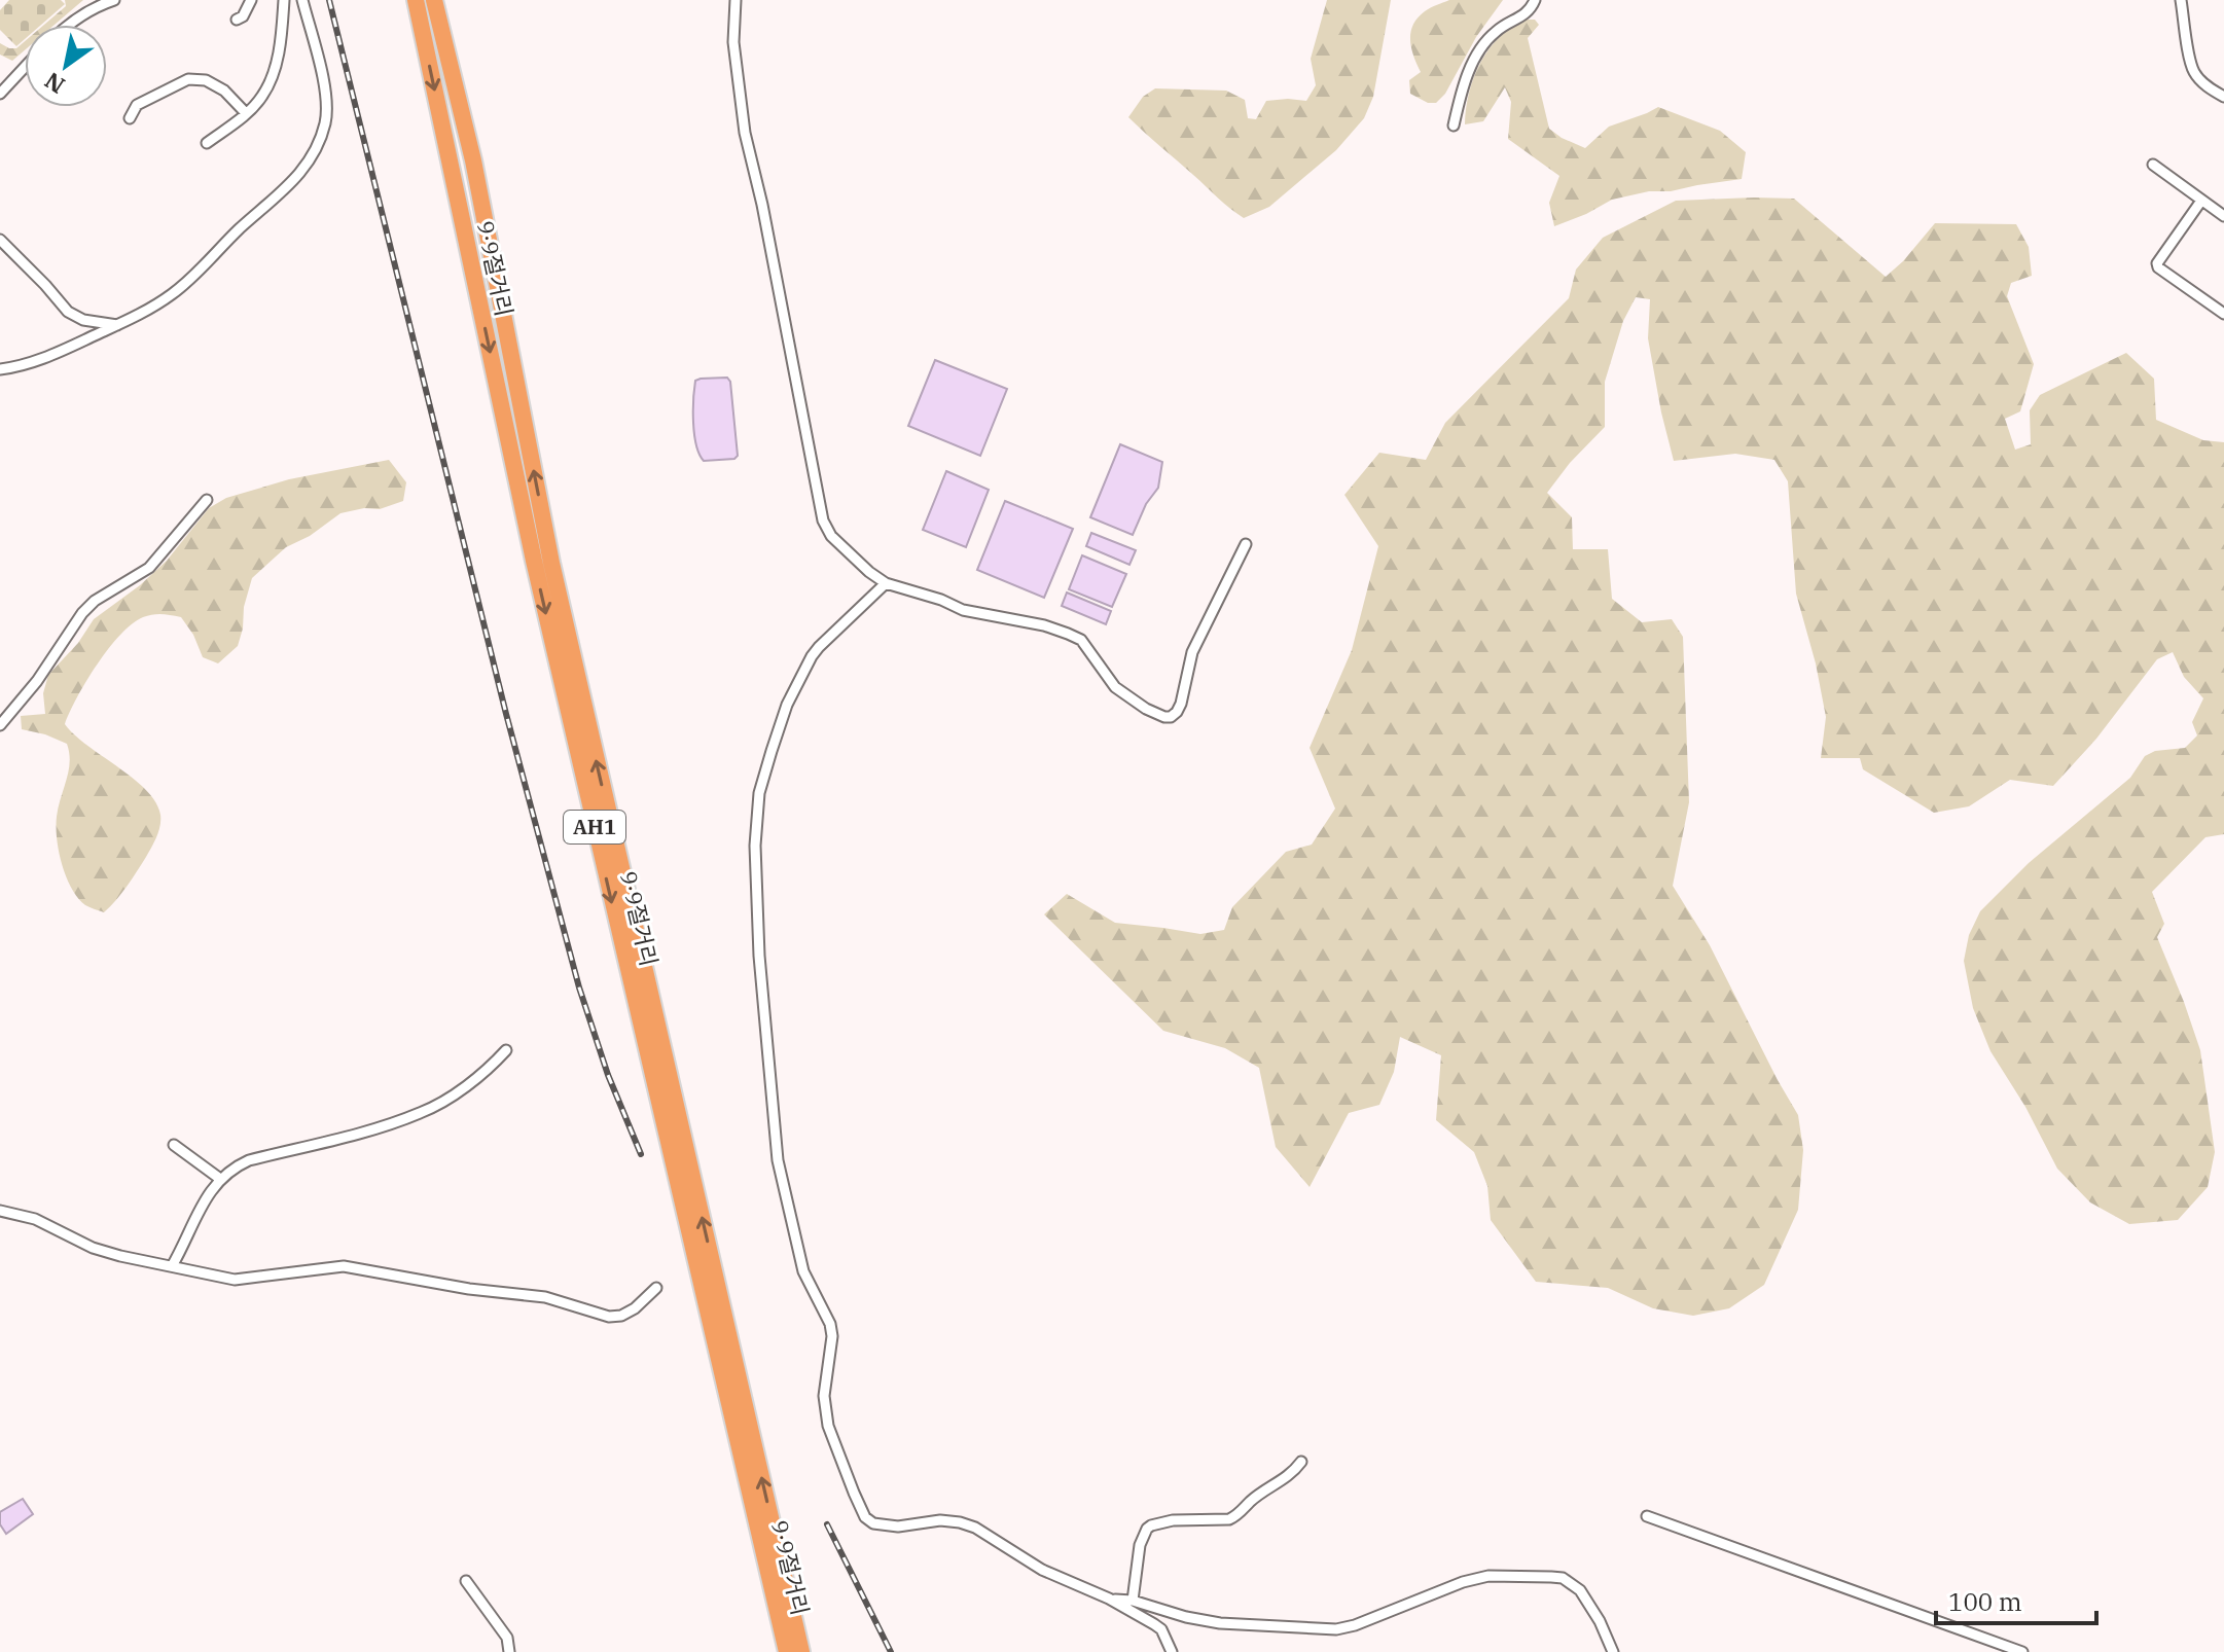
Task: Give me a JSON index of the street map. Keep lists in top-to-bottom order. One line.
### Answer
{"streets":{"highway":["9·9절거리","AH1"]},"scale_bar":"100 m","north":"bottom left"}
